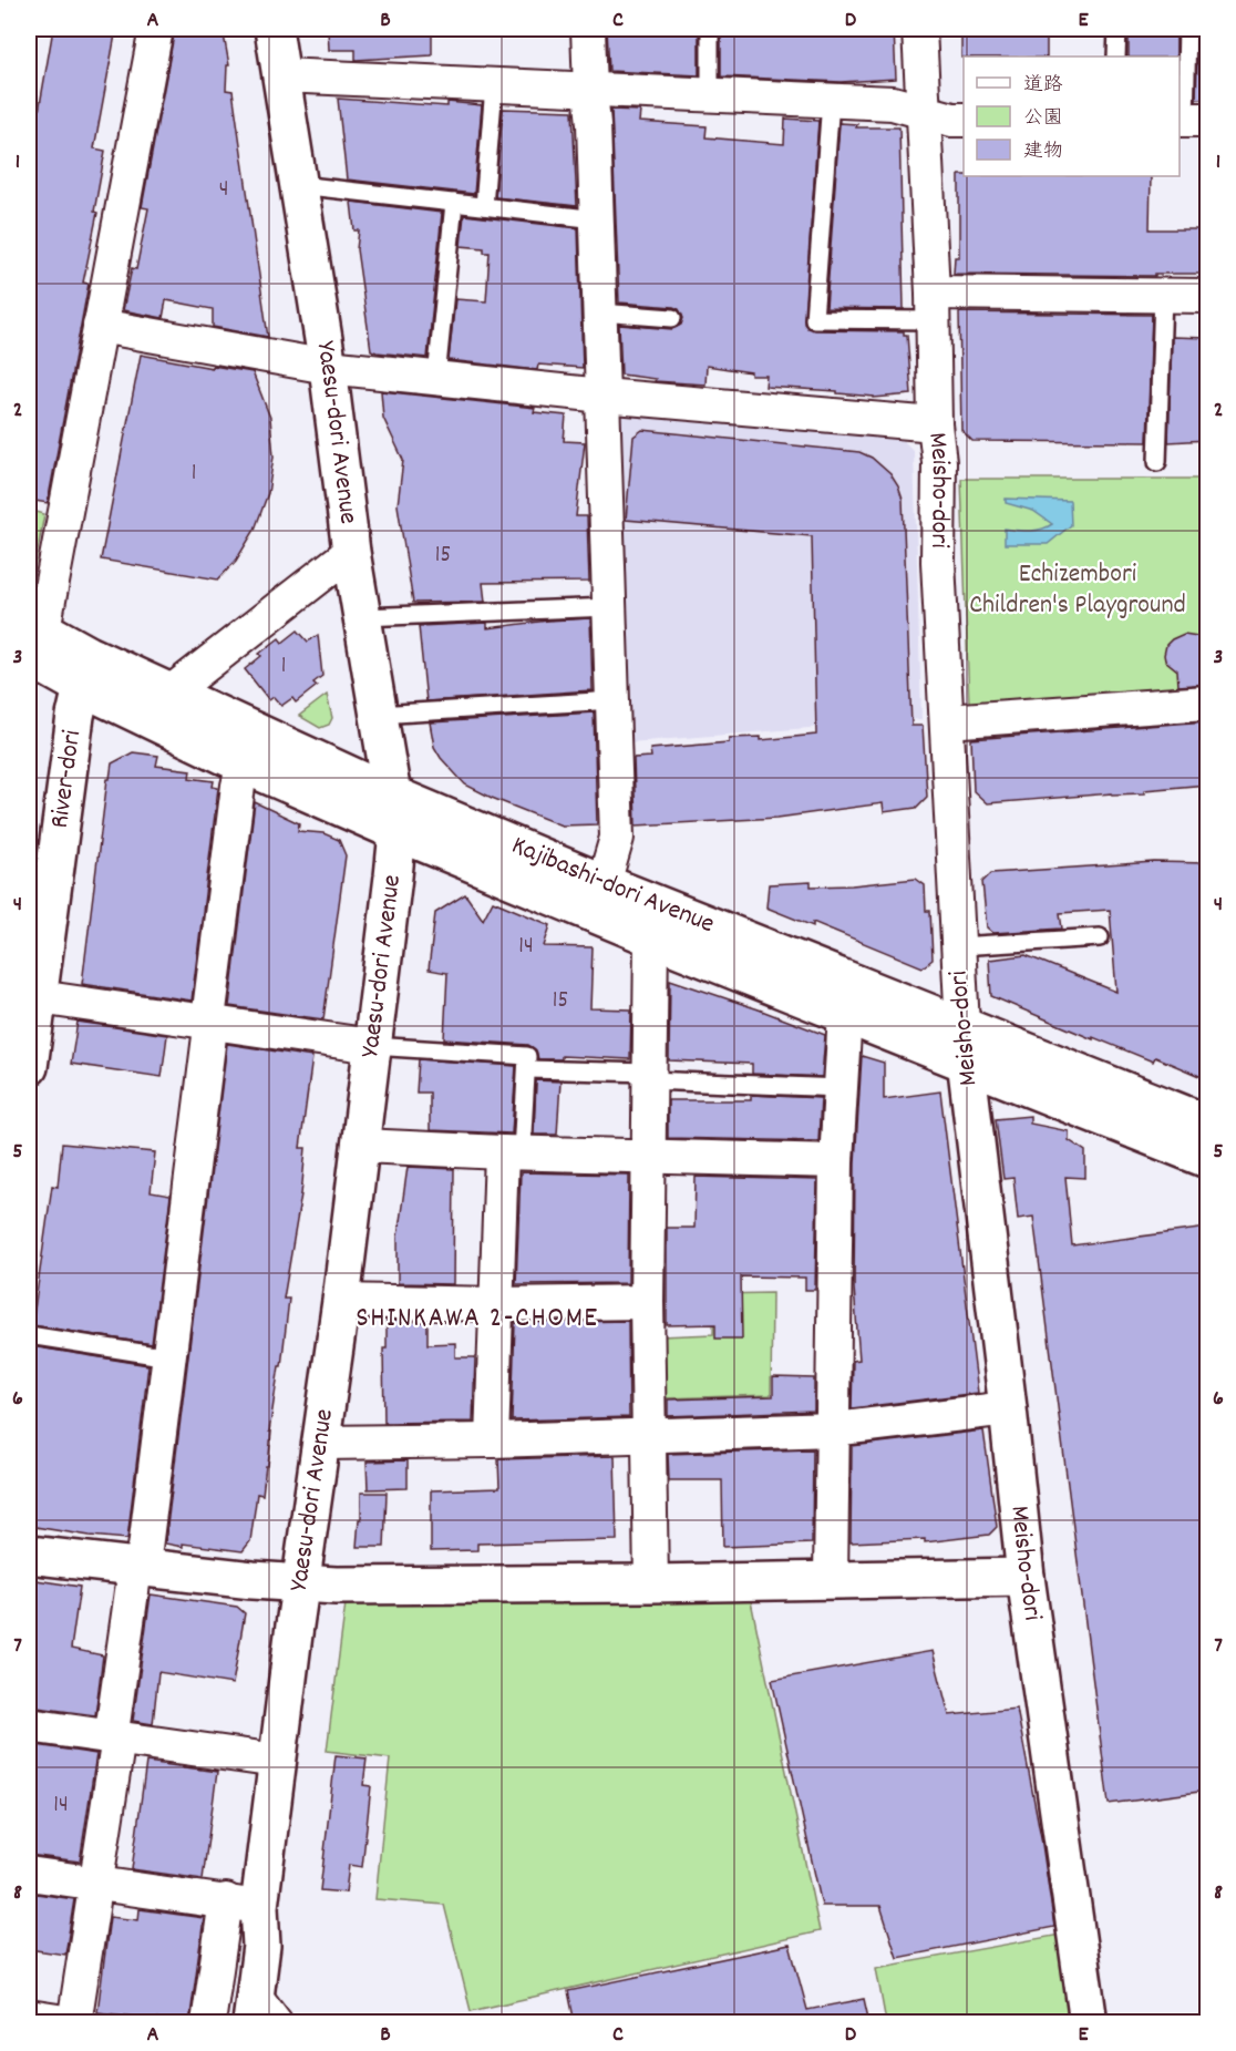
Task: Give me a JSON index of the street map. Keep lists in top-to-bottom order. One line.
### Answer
{"streets":{"street":["Yaesu-dori Avenue","Meisho-dori","River-dori","Kajibashi-dori Avenue"]},"crossings":[["Yaesu-dori Avenue","Kajibashi-dori Avenue"],["Meisho-dori","Kajibashi-dori Avenue"],["River-dori","Kajibashi-dori Avenue"]],"districts":["SHINKAWA 2-CHOME"],"parks":["Echizembori Children's Playground"],"house_numbers":["4","1","15","1","14","15","14"],"legend":["道路","公園","建物"],"grid":{"columns":["A","B","C","D","E"],"rows":["1","2","3","4","5","6","7","8"]}}
